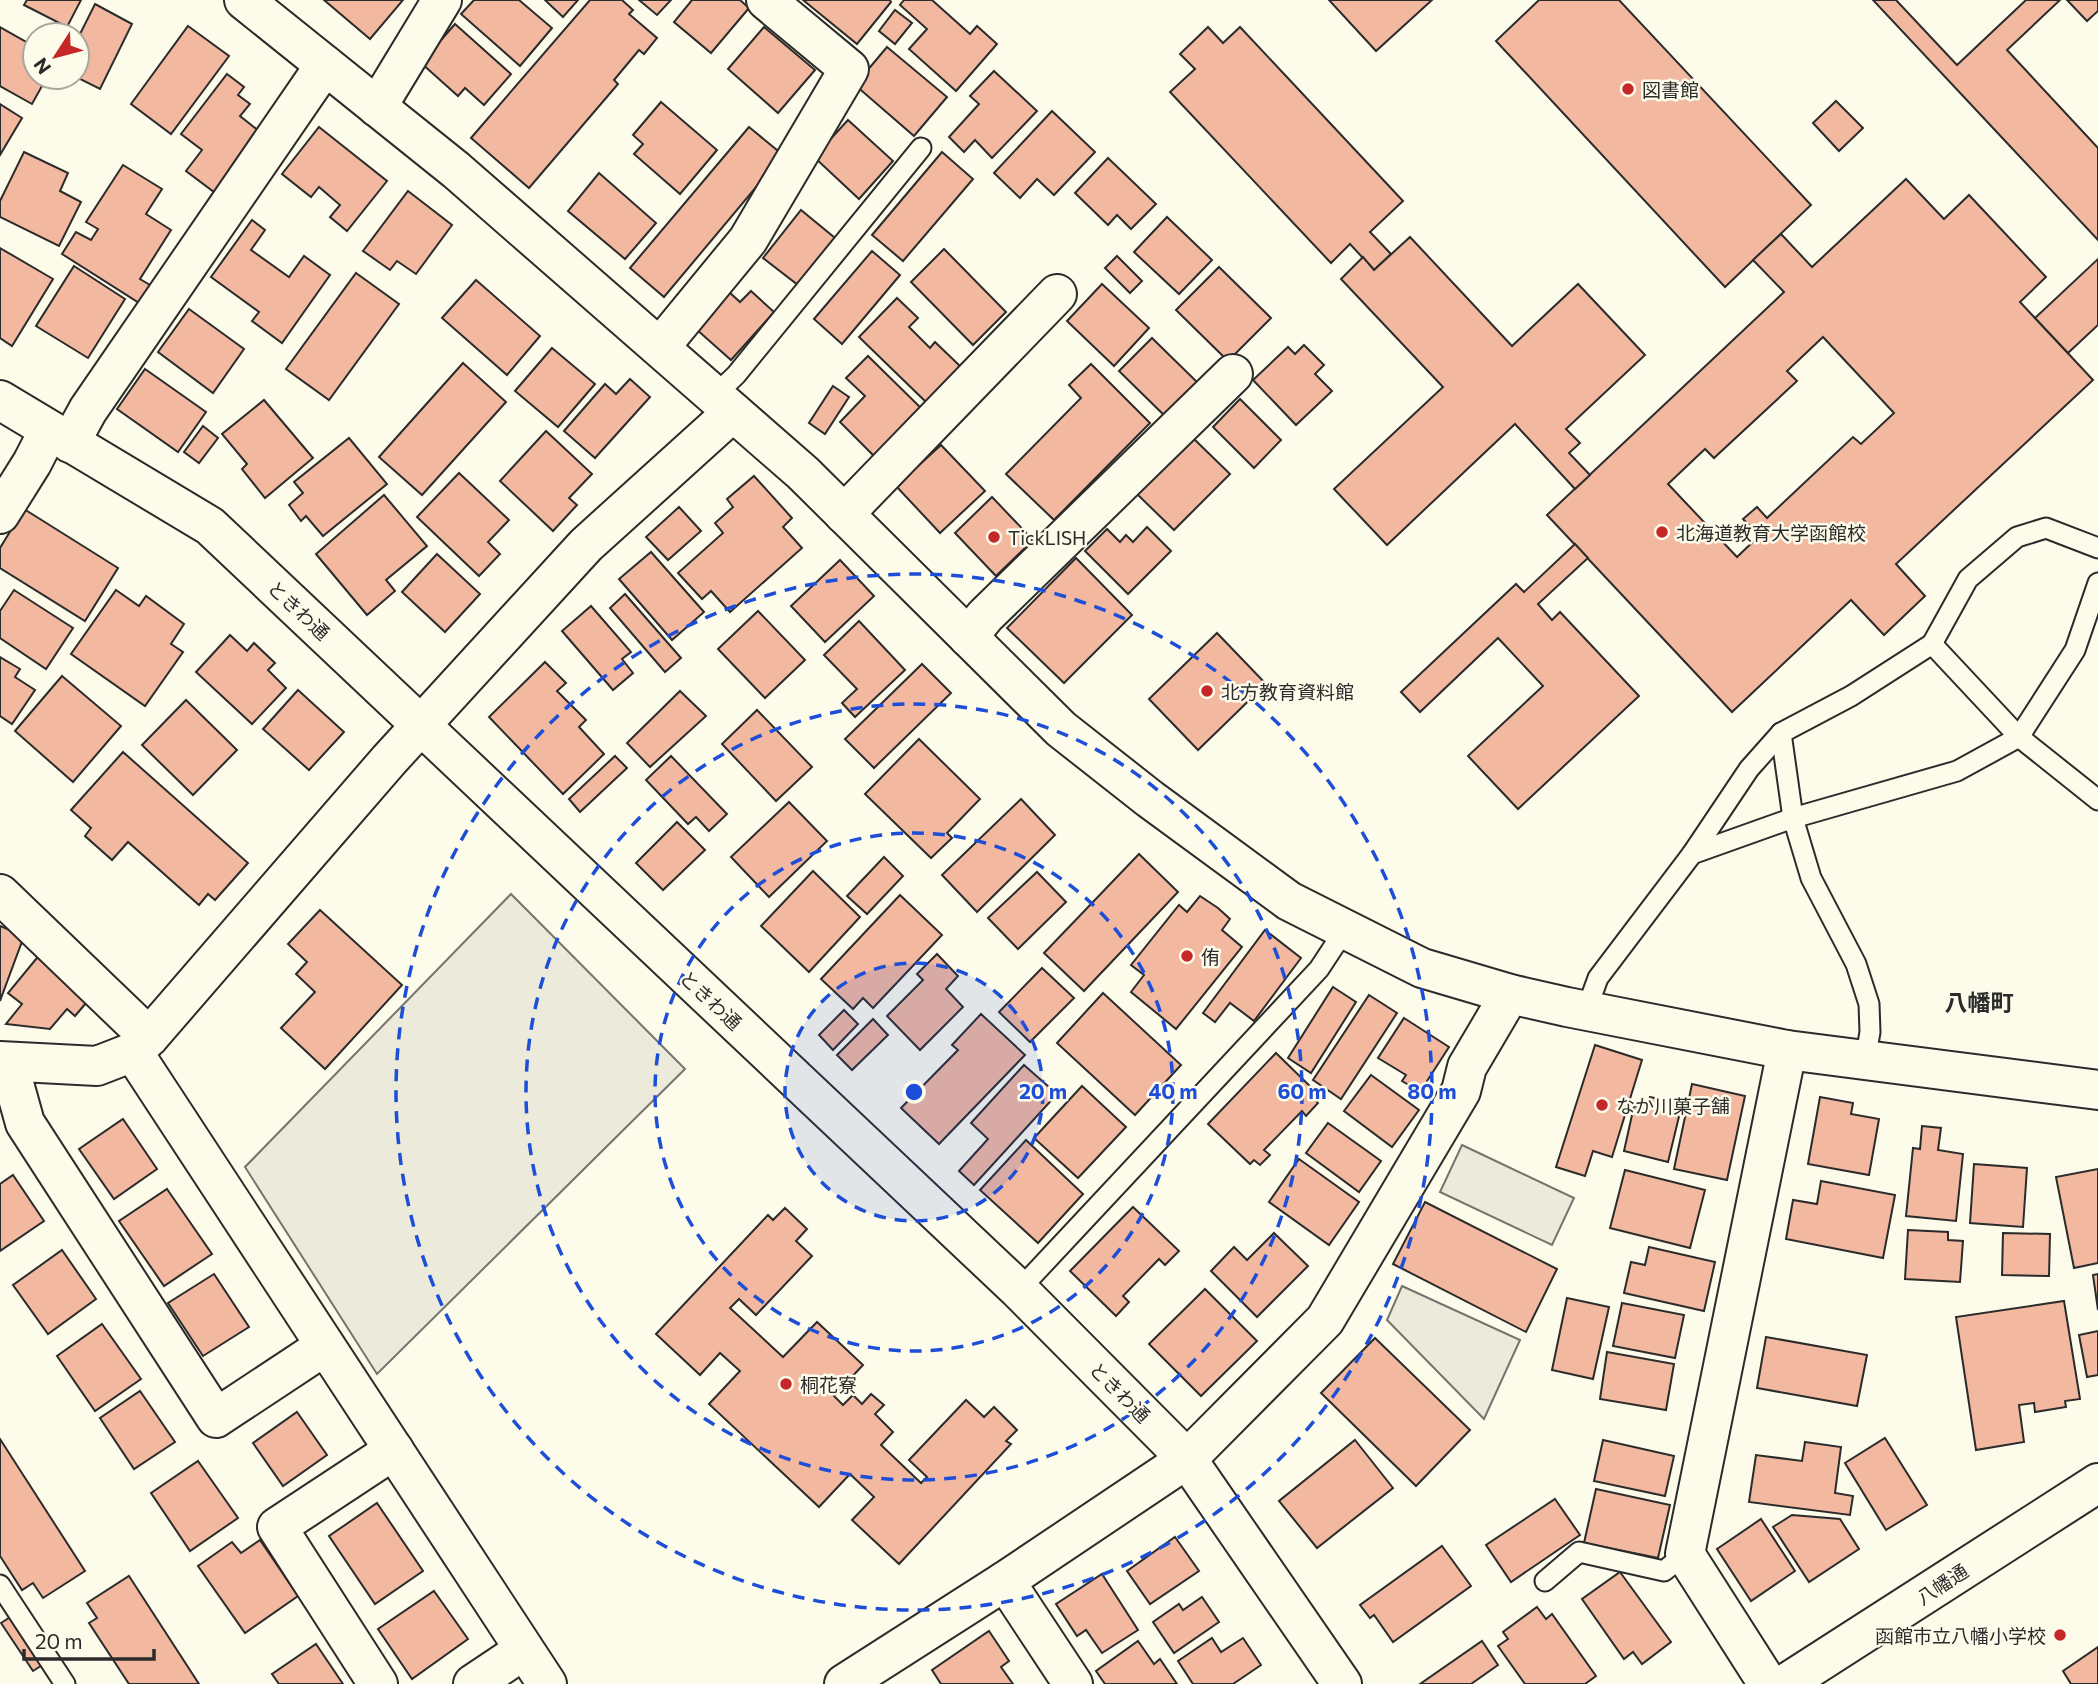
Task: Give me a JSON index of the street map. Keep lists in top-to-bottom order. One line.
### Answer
{"streets":{"street":["ときわ通","八幡通"]},"districts":["八幡町"],"places":["図書館","北海道教育大学函館校","TickLISH","北方教育資料館","侑","なか川菓子舗","桐花寮","函館市立八幡小学校"],"scale_bar":"20 m","north":"bottom left","rings":["20 m","40 m","60 m","80 m"]}
